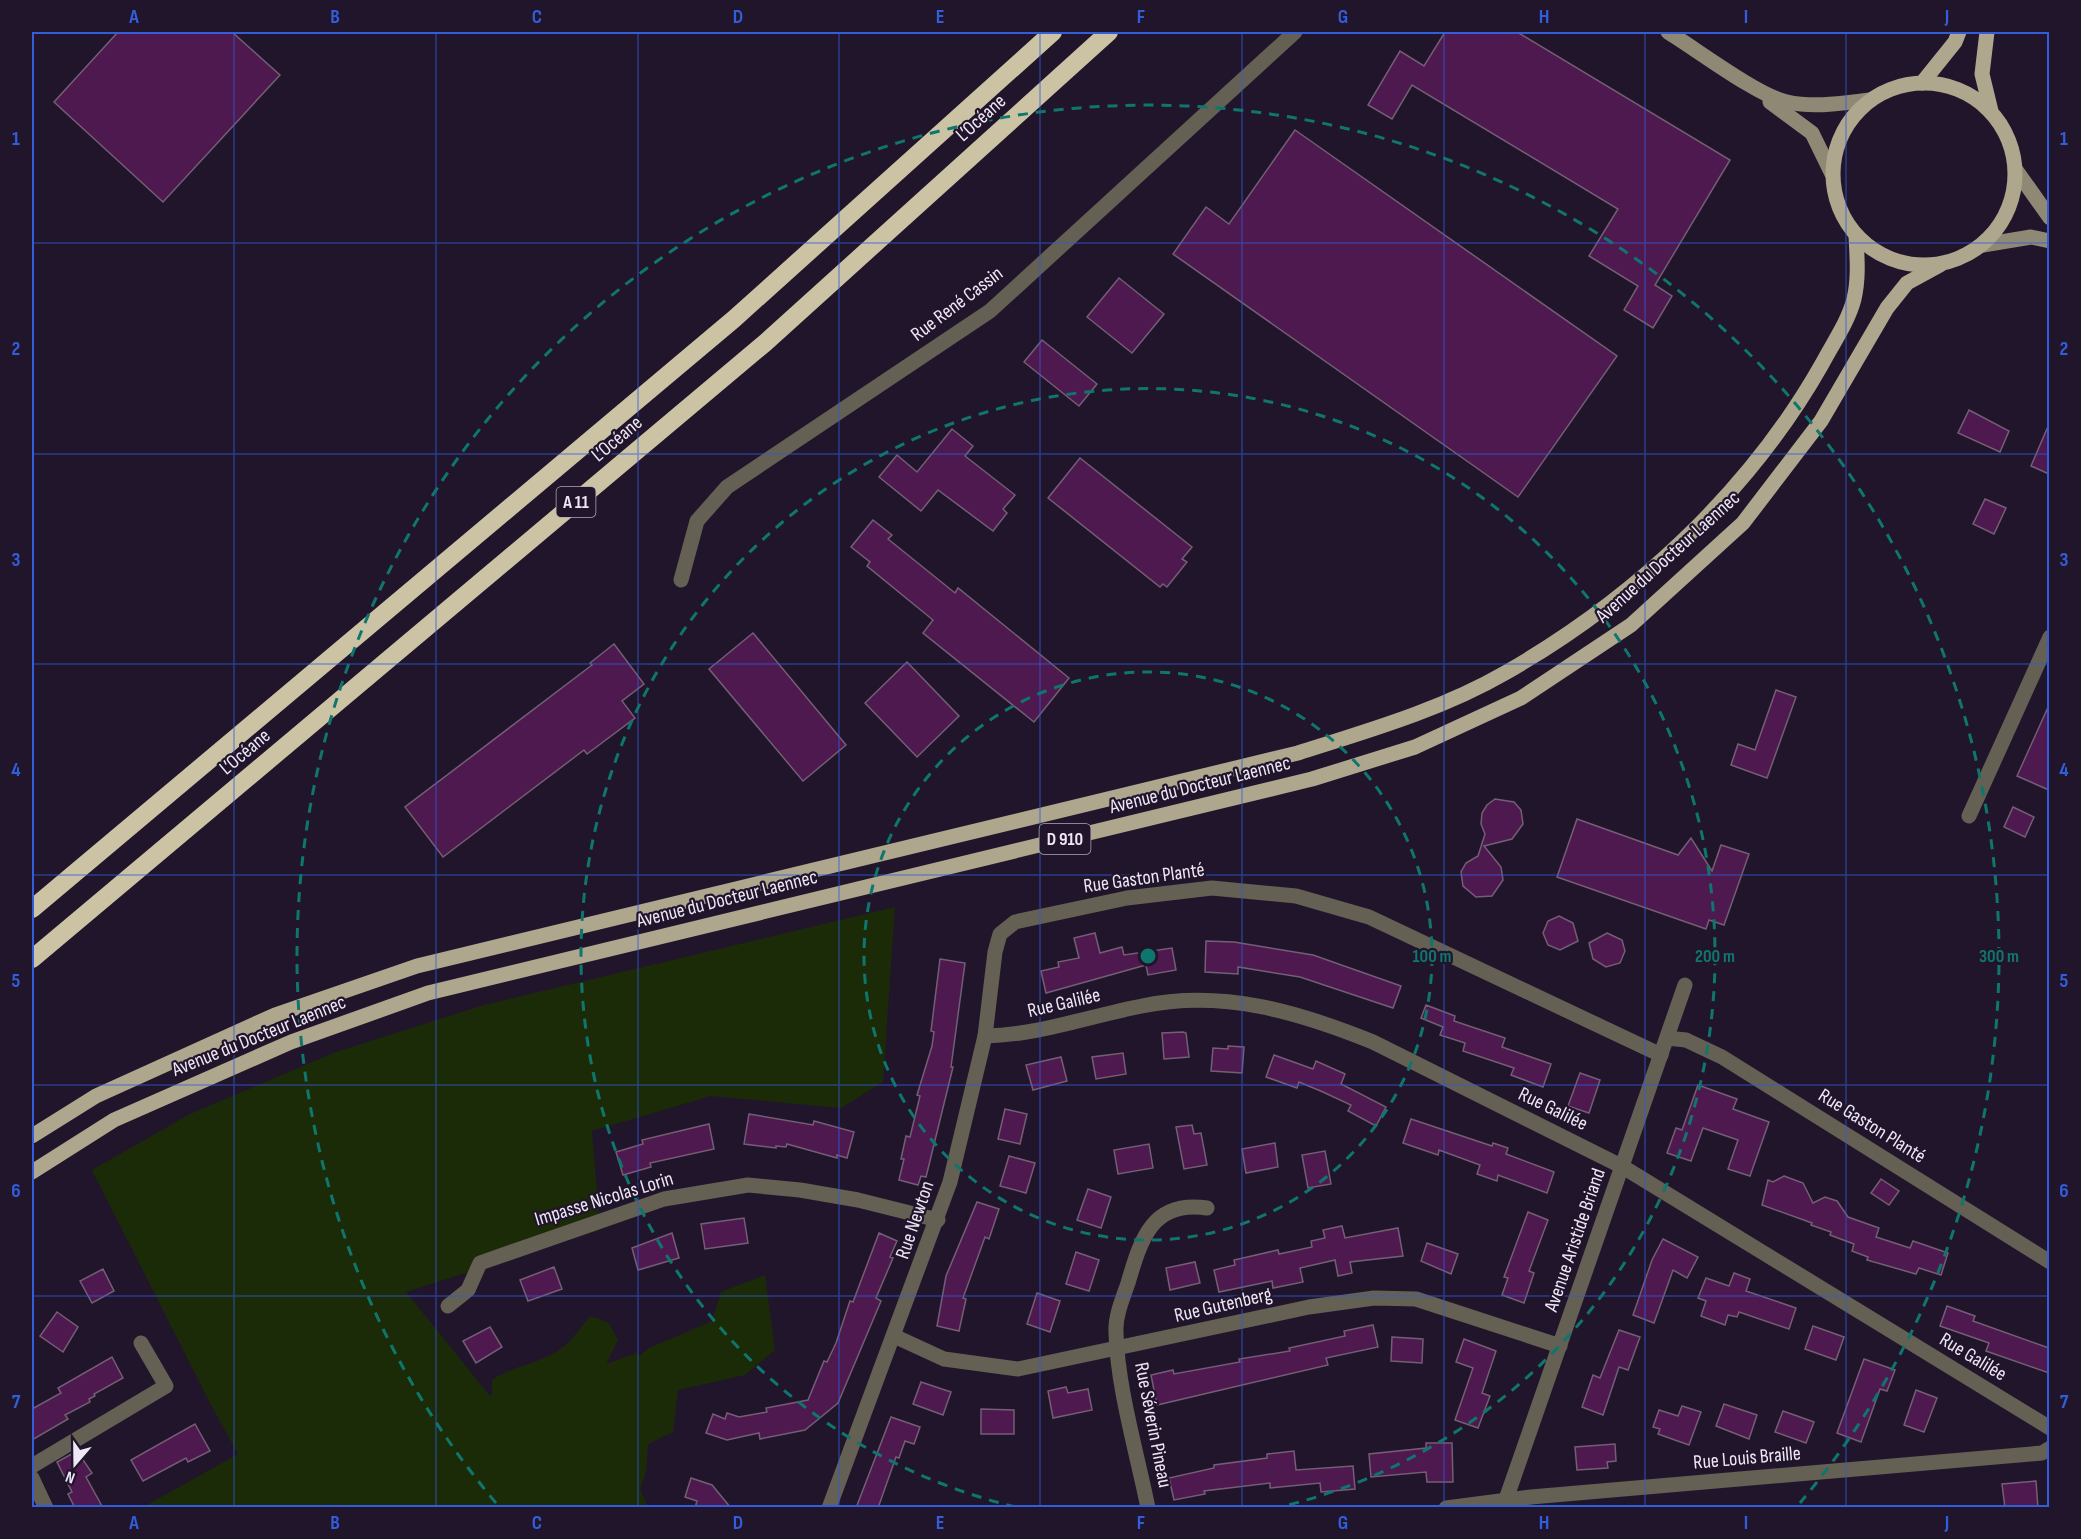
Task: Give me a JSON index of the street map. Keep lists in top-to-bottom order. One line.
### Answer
{"streets":{"highway":["L’Océane","A 11"],"main road":["Avenue du Docteur Laennec","D 910"],"street":["Rue René Cassin","Rue Gaston Planté","Rue Galilée","Impasse Nicolas Lorin","Rue Newton","Avenue Aristide Briand","Rue Gutenberg","Rue Séverin Pineau","Rue Louis Braille"]},"crossings":[["Rue Gaston Planté","Rue Newton"],["Rue Gaston Planté","Avenue Aristide Briand"],["Rue Galilée","Rue Newton"],["Rue Galilée","Avenue Aristide Briand"],["Impasse Nicolas Lorin","Rue Newton"],["Rue Newton","Rue Gutenberg"],["Avenue Aristide Briand","Rue Gutenberg"],["Avenue Aristide Briand","Rue Louis Braille"],["Rue Gutenberg","Rue Séverin Pineau"]],"north":"bottom","grid":{"columns":["A","B","C","D","E","F","G","H","I","J"],"rows":["1","2","3","4","5","6","7"]},"rings":["100 m","200 m","300 m"]}
